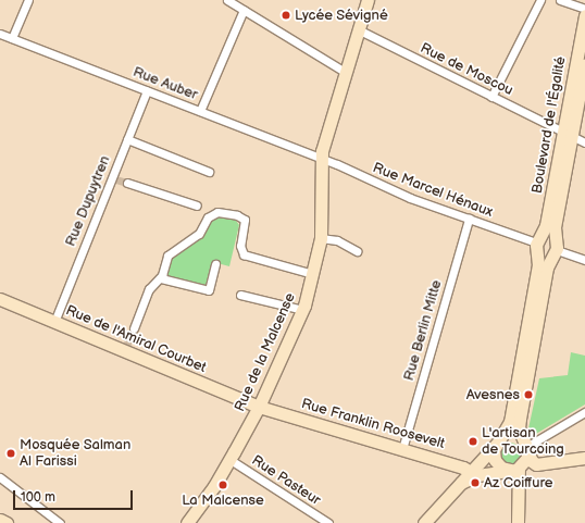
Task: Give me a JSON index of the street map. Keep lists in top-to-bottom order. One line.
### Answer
{"streets":{"street":["Rue de Moscou","Rue Auber","Boulevard de l'Égalité","Rue Marcel Hénaux","Rue Dupuytren","Rue Berlin Mitte","Rue de l'Amiral Courbet","Rue de la Malcense","Rue Franklin Roosevelt","Rue Pasteur"]},"crossings":[["Rue de Moscou","Boulevard de l'Égalité"],["Rue de Moscou","Rue de la Malcense"],["Rue Auber","Rue Marcel Hénaux"],["Rue Auber","Rue Dupuytren"],["Rue Auber","Rue de la Malcense"],["Boulevard de l'Égalité","Rue Marcel Hénaux"],["Rue Marcel Hénaux","Rue Berlin Mitte"],["Rue Marcel Hénaux","Rue de la Malcense"],["Rue Dupuytren","Rue de l'Amiral Courbet"],["Rue Berlin Mitte","Rue Franklin Roosevelt"],["Rue de l'Amiral Courbet","Rue de la Malcense"],["Rue de l'Amiral Courbet","Rue Franklin Roosevelt"],["Rue de la Malcense","Rue Franklin Roosevelt"],["Rue de la Malcense","Rue Pasteur"]],"places":["Lycée Sévigné","Avesnes","L'artisan de Tourcoing","Mosquée Salman Al Farissi","Az Coiffure","La Malcense"],"scale_bar":"100 m"}
